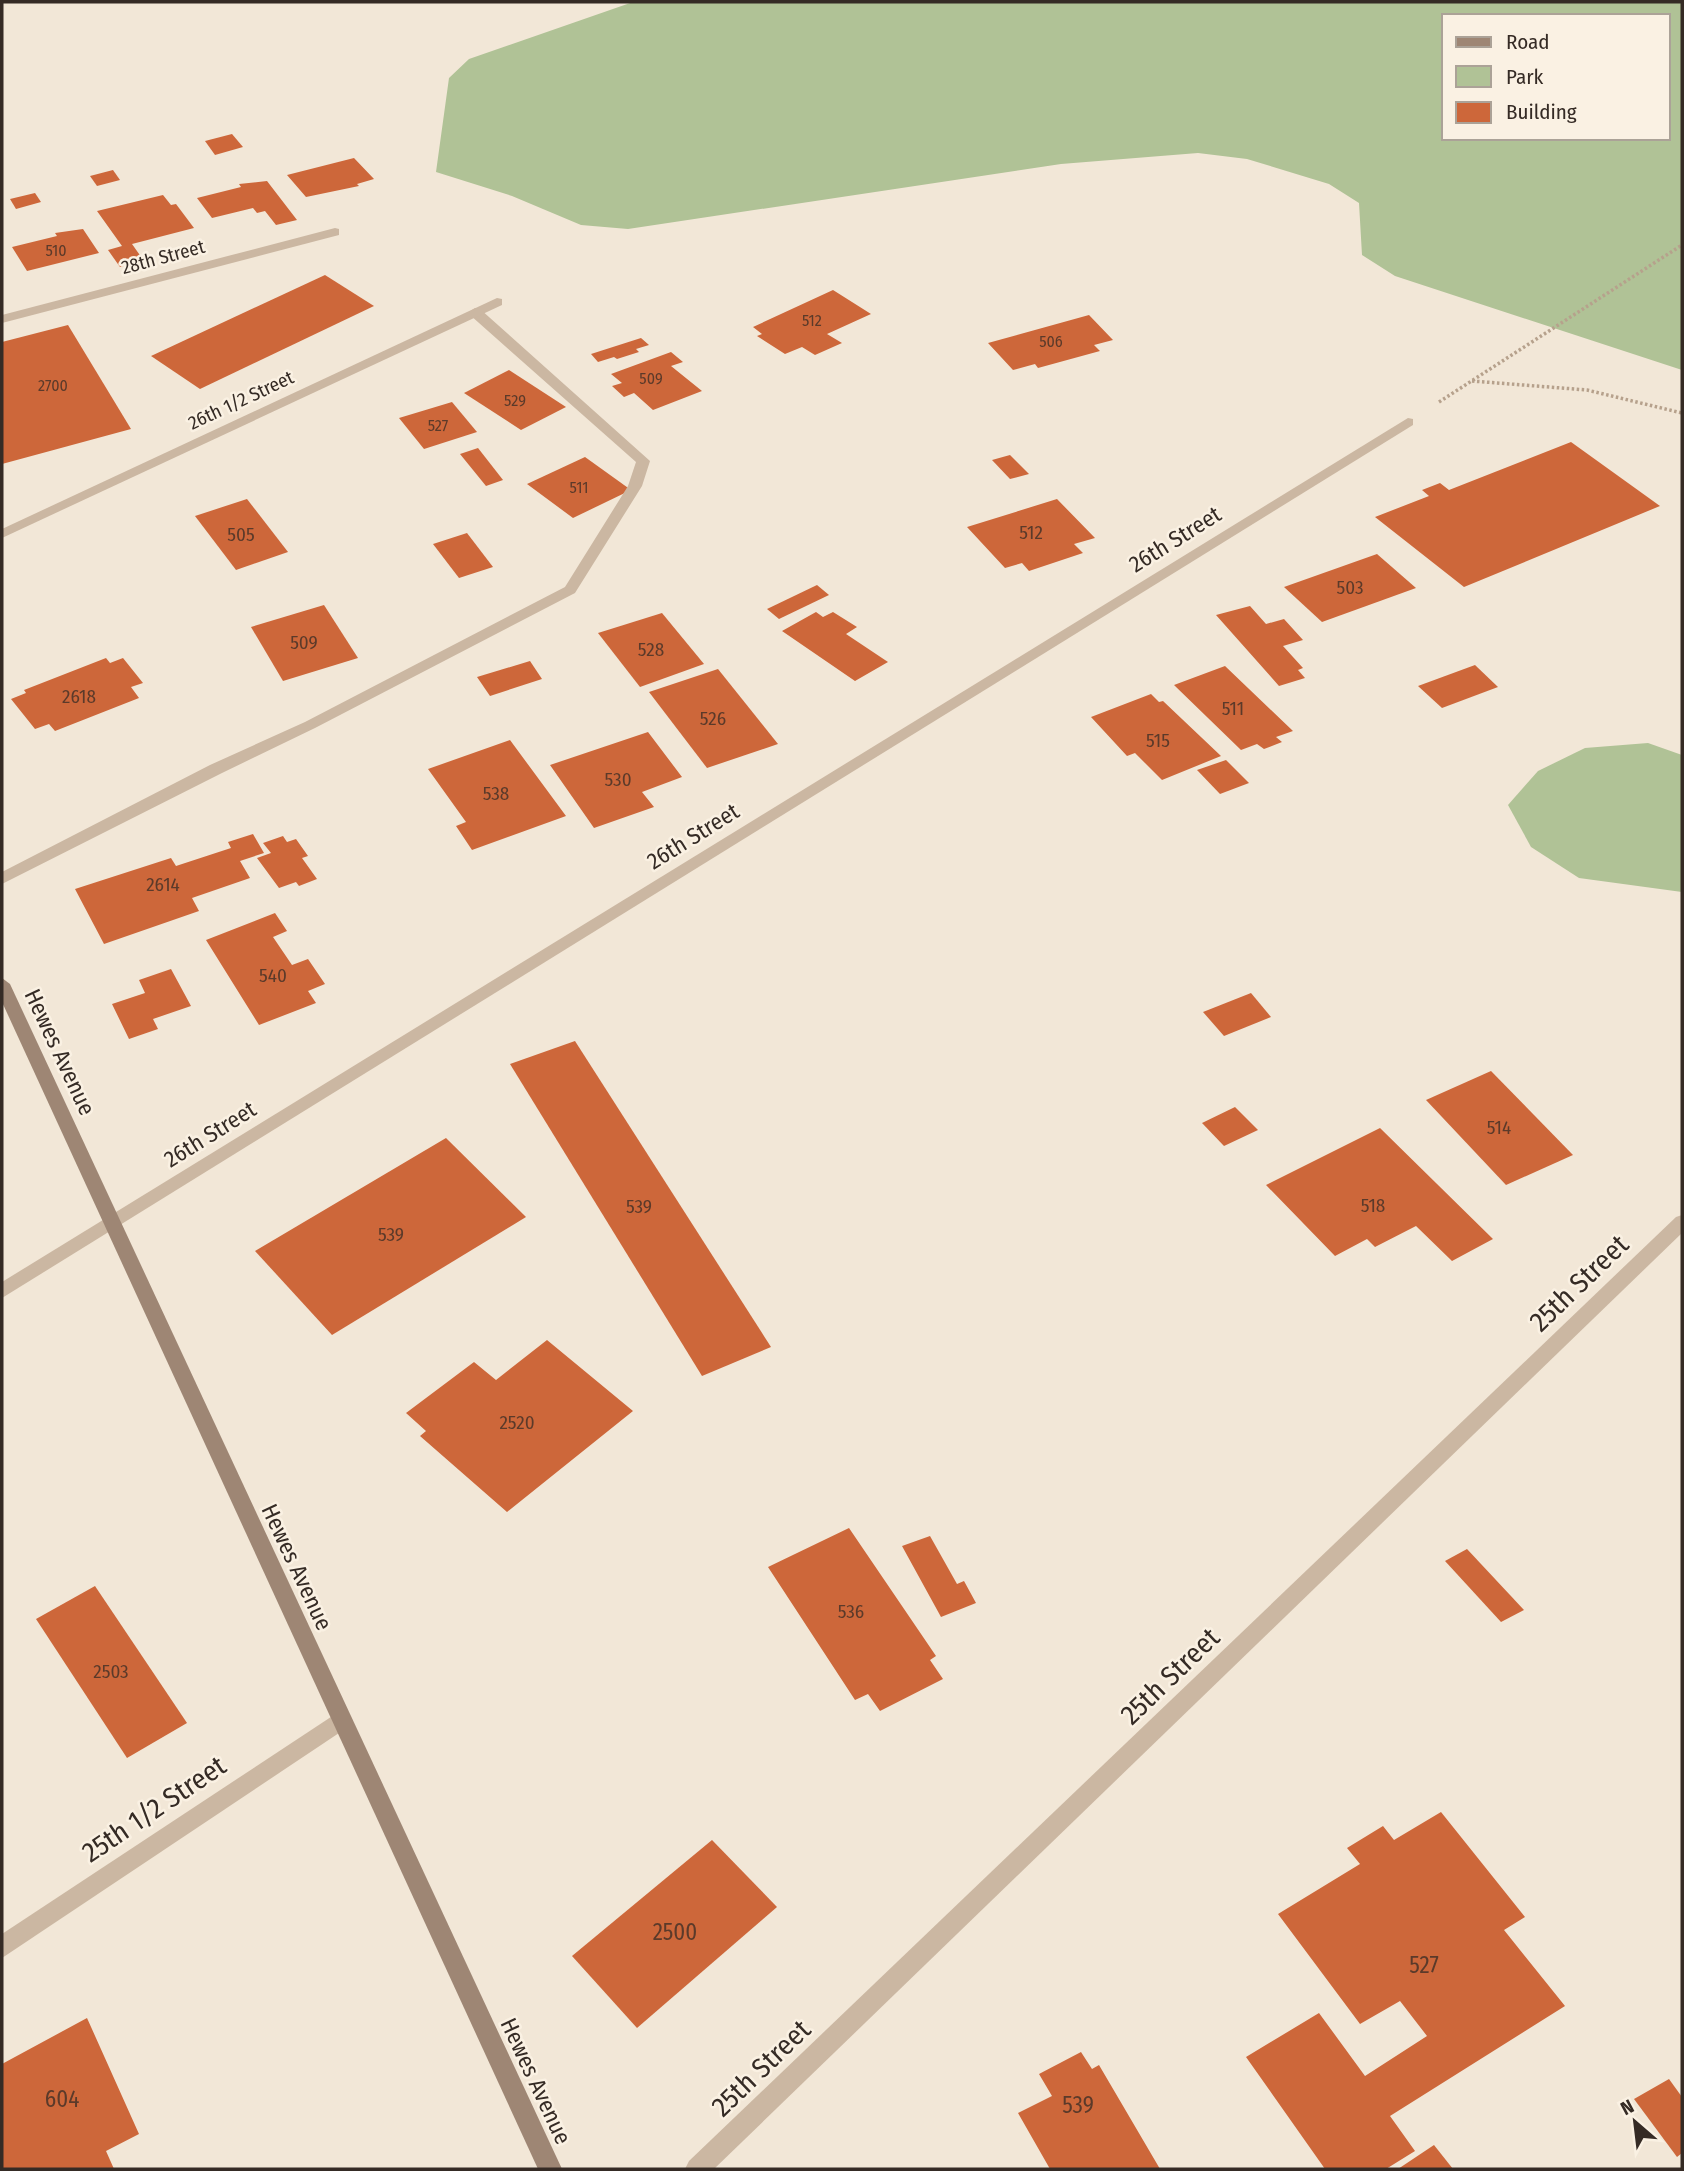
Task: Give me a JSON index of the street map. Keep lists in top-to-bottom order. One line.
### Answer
{"streets":{"main road":["Hewes Avenue"],"street":["28th Street","26th 1/2 Street","26th Street","25th Street","25th 1/2 Street"]},"crossings":[["26th Street","Hewes Avenue"],["Hewes Avenue","25th 1/2 Street"]],"house_numbers":["510","512","506","509","2700","529","527","511","512","505","503","509","528","2618","511","526","515","530","538","2614","540","514","518","539","539","2520","536","2503","2500","527","604","539"],"legend":["Road","Park","Building"],"north":"top left"}
